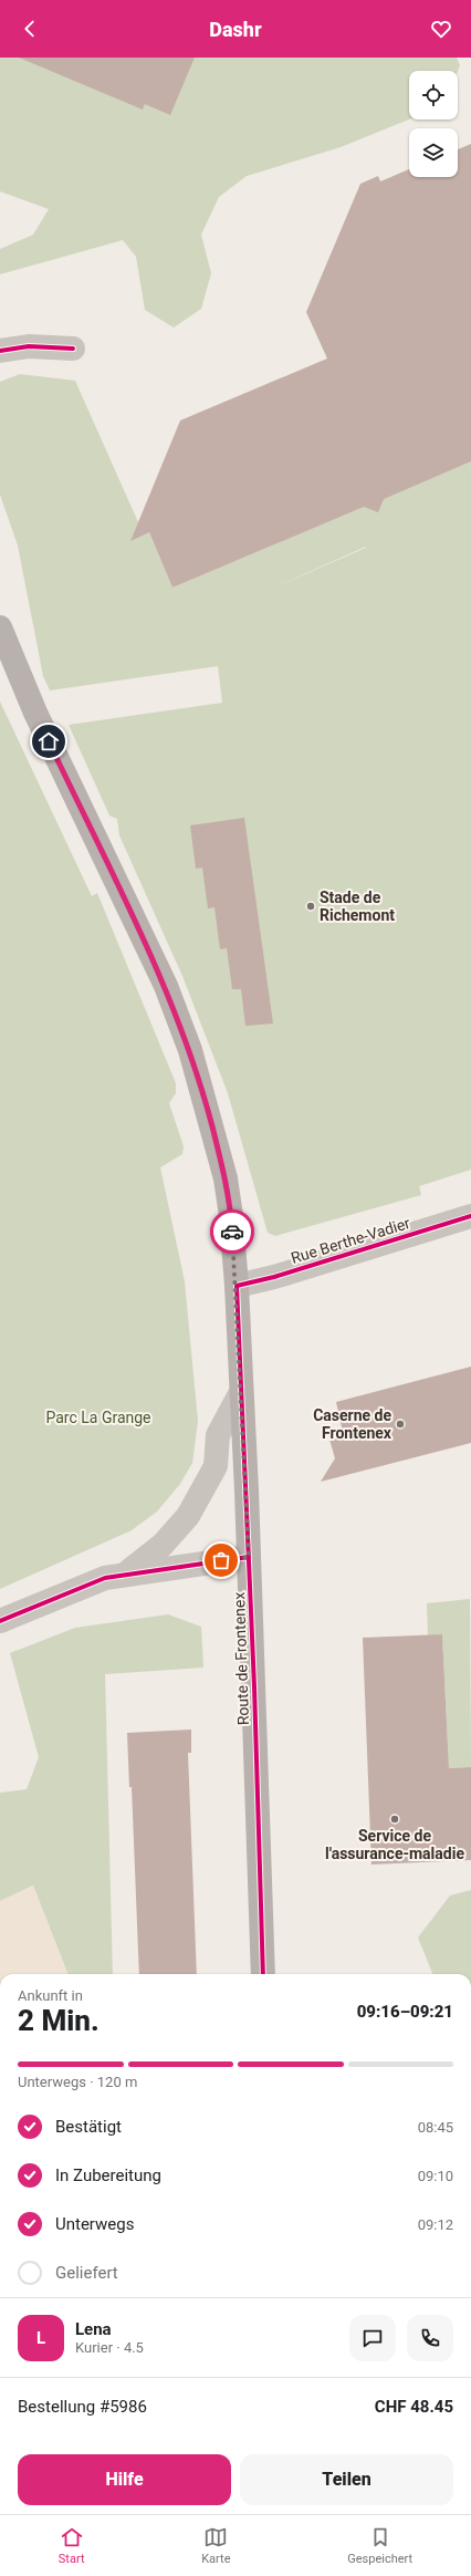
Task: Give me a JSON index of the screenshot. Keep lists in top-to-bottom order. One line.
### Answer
{"streets":{"main road":["Route de Frontenex"],"street":["Rue Berthe-Vadier"]},"crossings":[["Rue Berthe-Vadier","Route de Frontenex"]],"parks":["Parc La Grange"],"places":["Stade de Richemont","Caserne de Frontenex","Service de l'assurance-maladie"],"page":{"header":"Dashr","heading":["2 Min.","Ankunft in","09:16–09:21"],"panel":["Lena","Kurier · 4.5","Bestellung #5986","CHF 48.45"],"bar":"Unterwegs · 120 m","list":[["Bestätigt","08:45"],["In Zubereitung","09:10"],["Unterwegs","09:12"],"Geliefert"],"round":"L","buttons":["Hilfe","Teilen"],"tabs":["Start","Karte","Gespeichert"]}}
